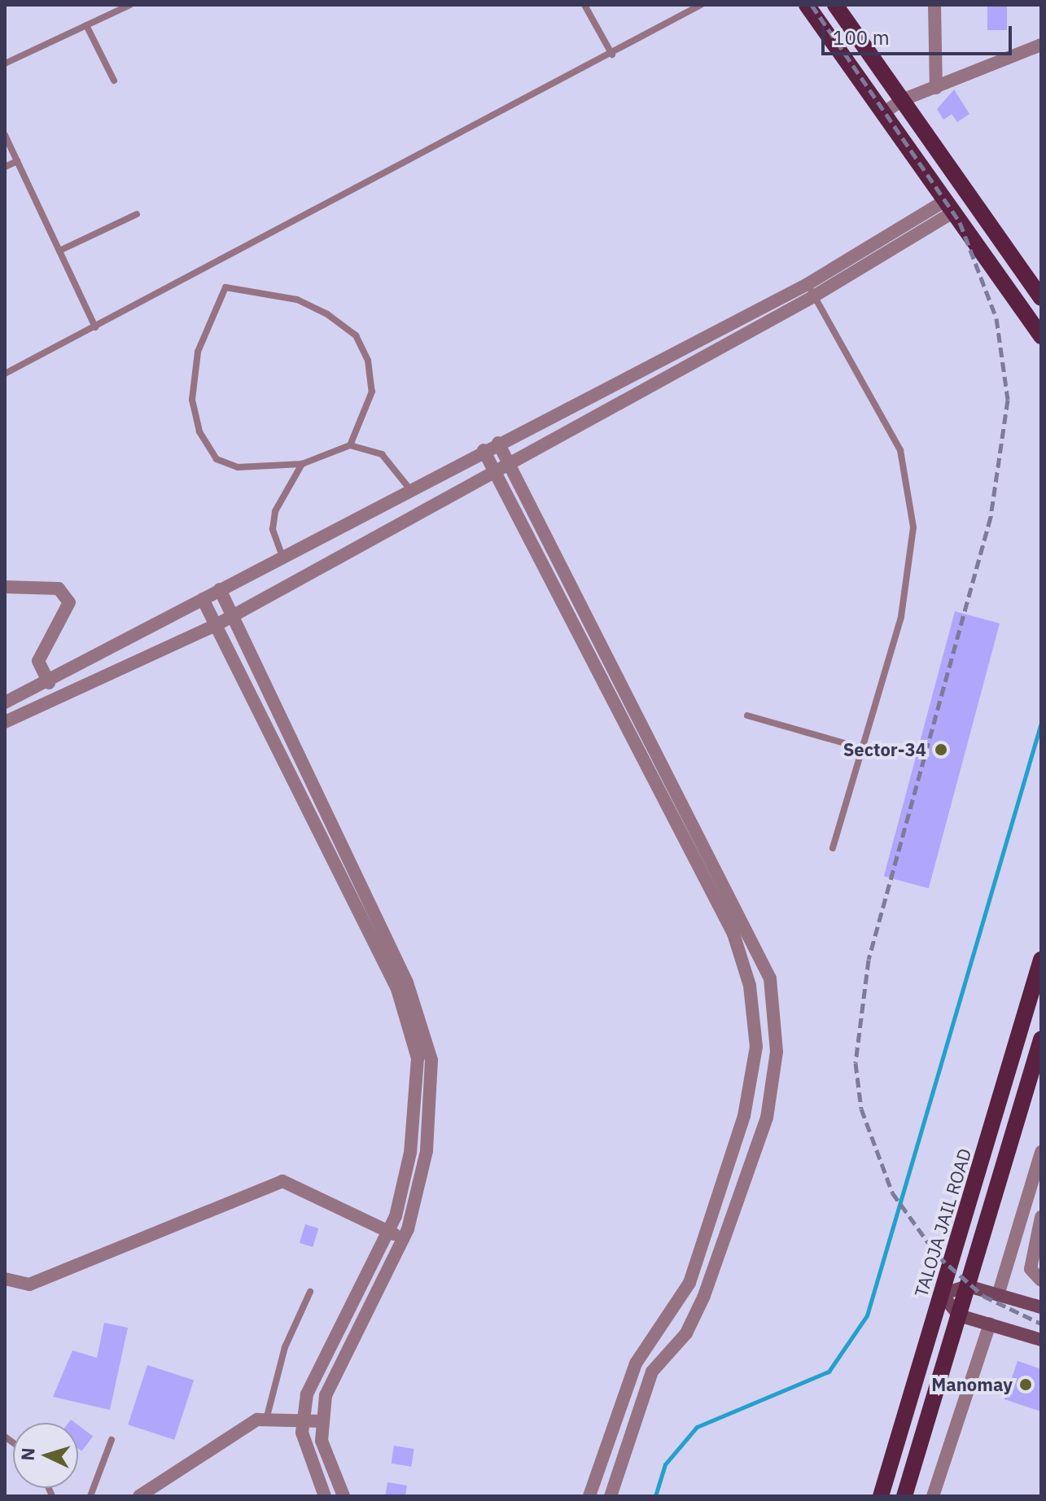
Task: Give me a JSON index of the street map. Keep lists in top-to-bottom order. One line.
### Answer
{"streets":{"main road":["TALOJA JAIL ROAD"]},"places":["Sector-34","Manomay"],"scale_bar":"100 m","north":"left"}
